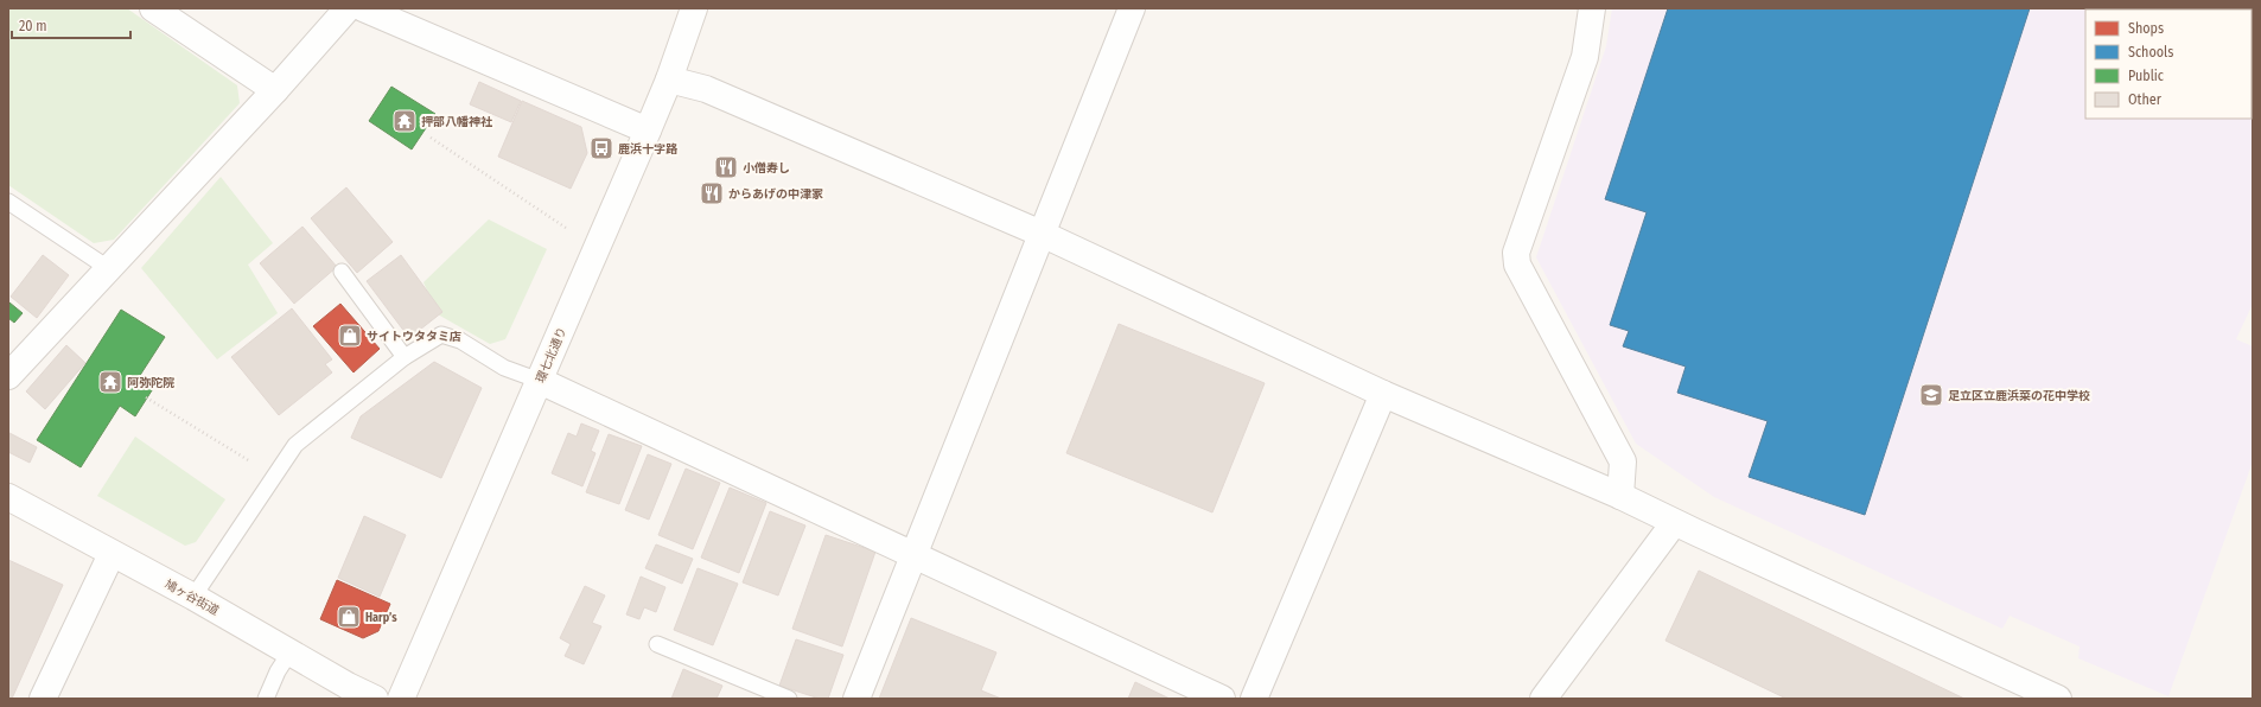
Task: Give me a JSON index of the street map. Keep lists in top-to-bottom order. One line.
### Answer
{"streets":{"street":["環七北通り","鳩ヶ谷街道"]},"places":{"temple":["押部八幡神社","阿弥陀院"],"bus stop":["鹿浜十字路"],"restaurant":["小僧寿し","からあげの中津家"],"shop":["サイトウタタミ店","Harp’s"],"school or university":["足立区立鹿浜菜の花中学校"]},"legend":["Shops","Schools","Public","Other"],"scale_bar":"20 m"}
